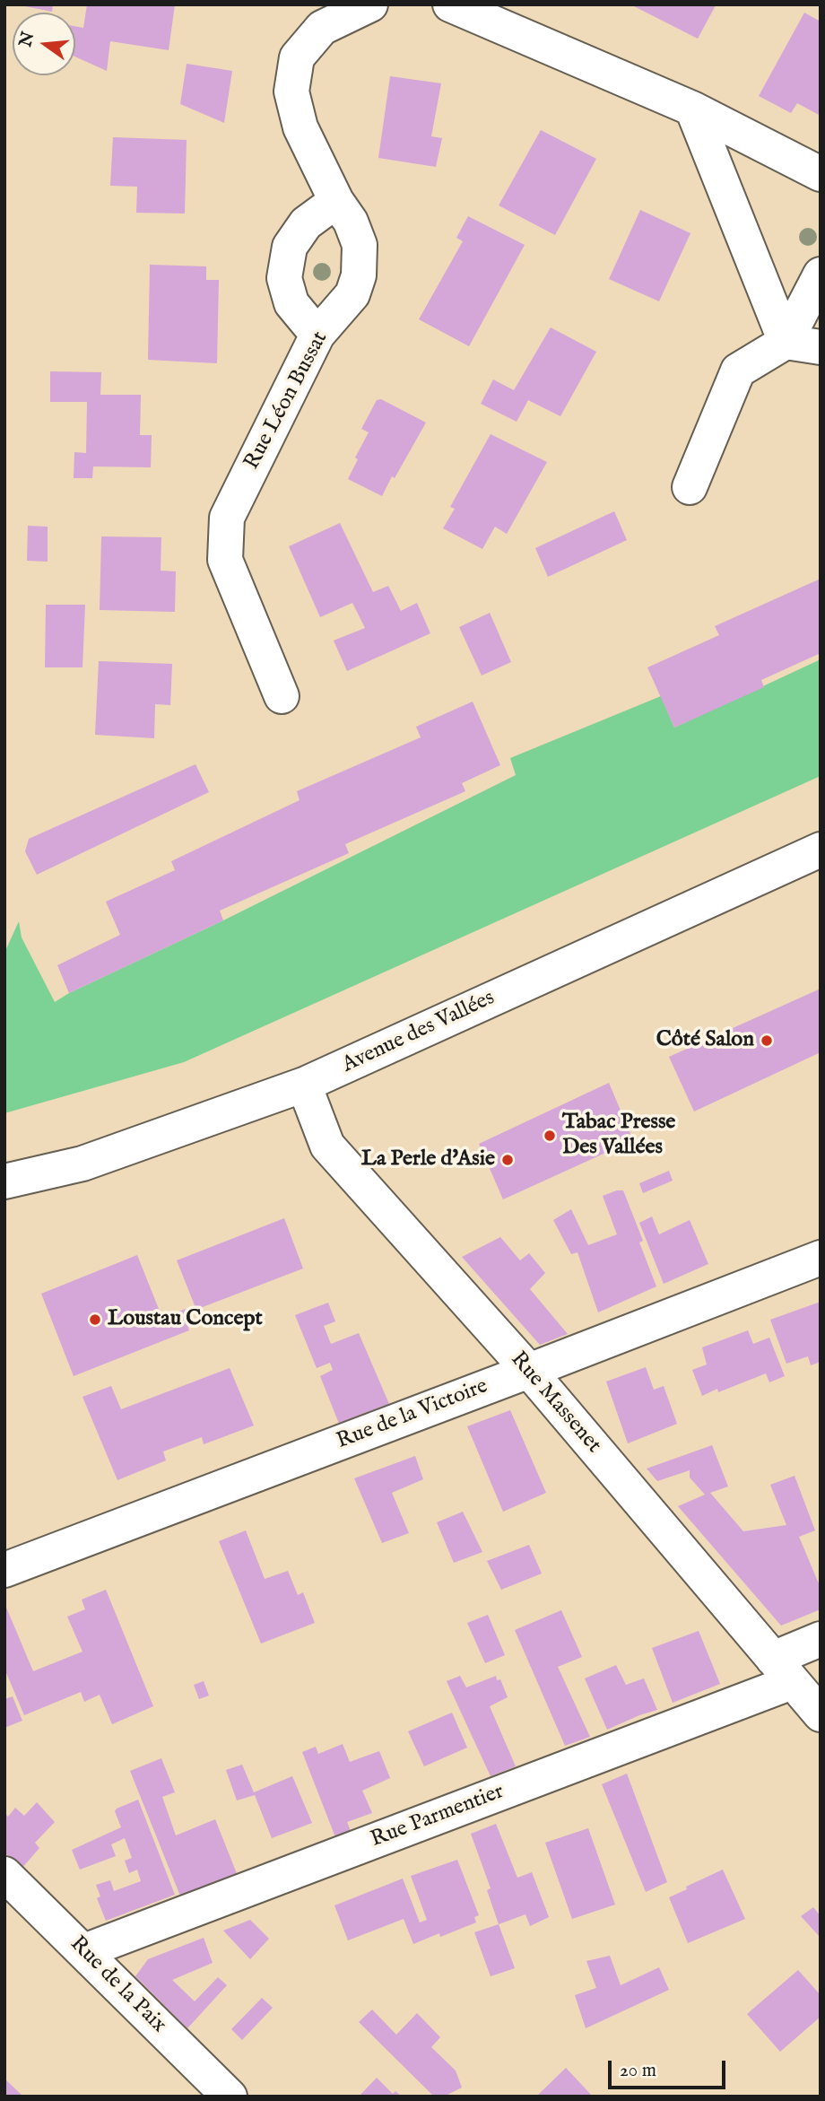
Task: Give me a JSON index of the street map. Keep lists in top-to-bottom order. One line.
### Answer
{"streets":{"street":["Rue Léon Bussat","Avenue des Vallées","Rue Massenet","Rue de la Victoire","Rue Parmentier","Rue de la Paix"]},"crossings":[["Avenue des Vallées","Rue Massenet"],["Rue Massenet","Rue de la Victoire"],["Rue Massenet","Rue Parmentier"],["Rue Parmentier","Rue de la Paix"]],"places":["Côté Salon","Tabac Presse Des Vallées","La Perle d'Asie","Loustau Concept"],"scale_bar":"20 m","north":"left"}
